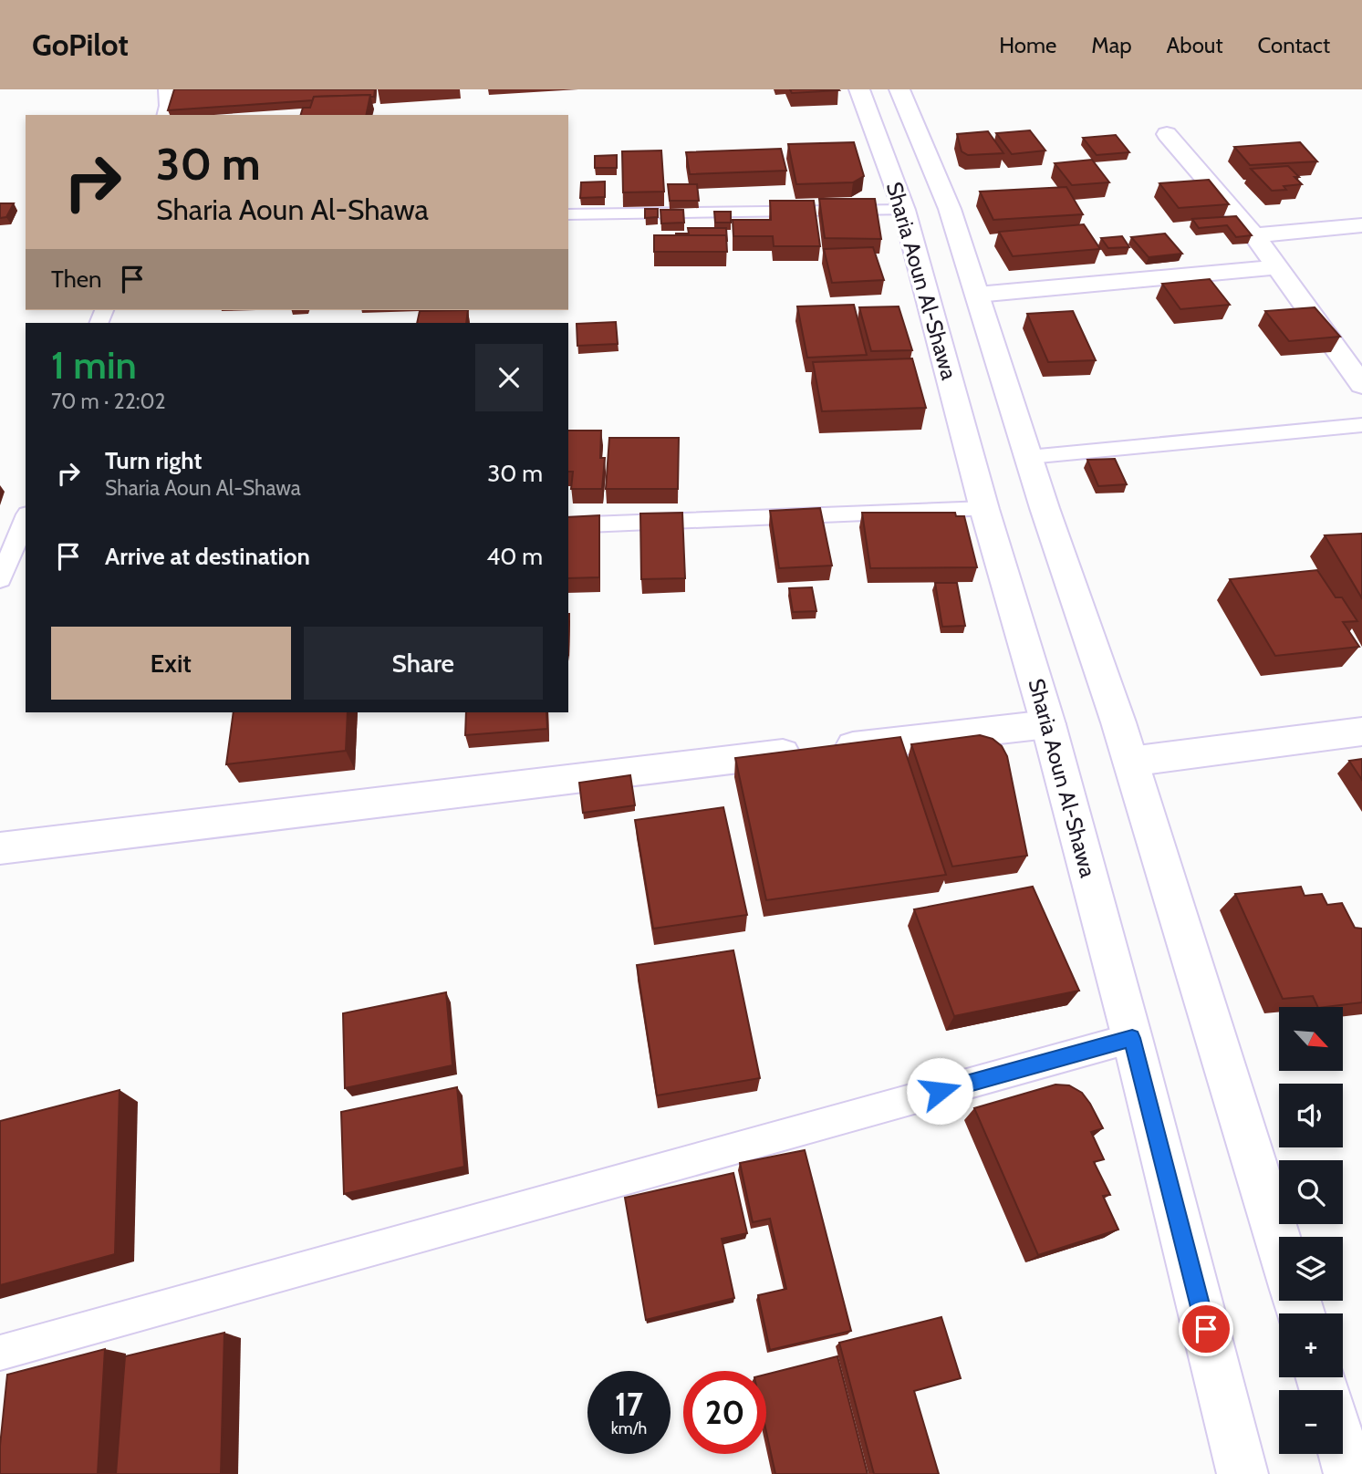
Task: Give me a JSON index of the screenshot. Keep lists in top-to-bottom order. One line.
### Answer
{"streets":{"main road":["Sharia Aoun Al-Shawa"]},"north":"bottom right","page":{"header":"GoPilot","nav":["Home","Map","About","Contact"],"turn":["30 m","Sharia Aoun Al-Shawa"],"then":"Then","heading":["1 min","70 m · 22:02"],"list":[{"name":"Turn right","note":"Sharia Aoun Al-Shawa","value":"30 m"},{"name":"Arrive at destination","value":"40 m"}],"buttons":["Exit","Share"],"map_buttons":["+","−"],"speed":"17 km/h","limit":"20"}}
